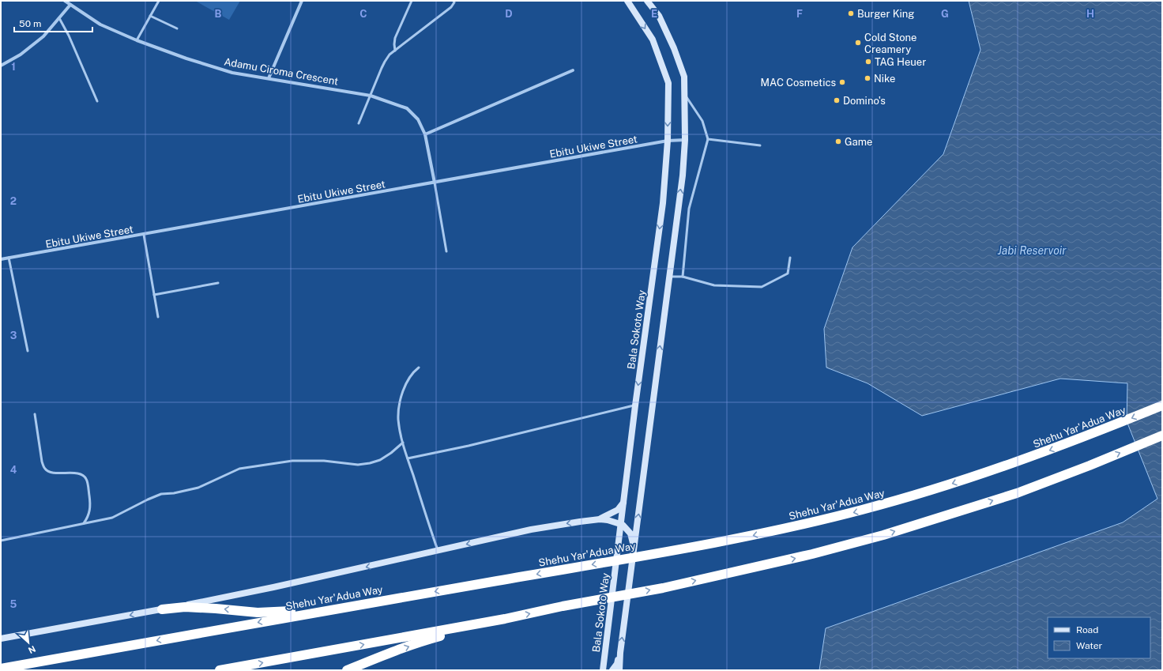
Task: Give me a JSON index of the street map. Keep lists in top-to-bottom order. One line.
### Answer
{"streets":{"highway":["Shehu Yar'Adua Way"],"street":["Adamu Ciroma Crescent","Ebitu Ukiwe Street","Bala Sokoto Way"]},"crossings":[["Adamu Ciroma Crescent","Ebitu Ukiwe Street"],["Ebitu Ukiwe Street","Bala Sokoto Way"]],"water":["Jabi Reservoir"],"places":["Burger King","Cold Stone Creamery","TAG Heuer","Nike","MAC Cosmetics","Domino's","Game"],"legend":["Road","Water"],"scale_bar":"50 m","north":"bottom right","grid":{"columns":["B","C","D","E","F","G","H"],"rows":["1","2","3","4","5"]}}
